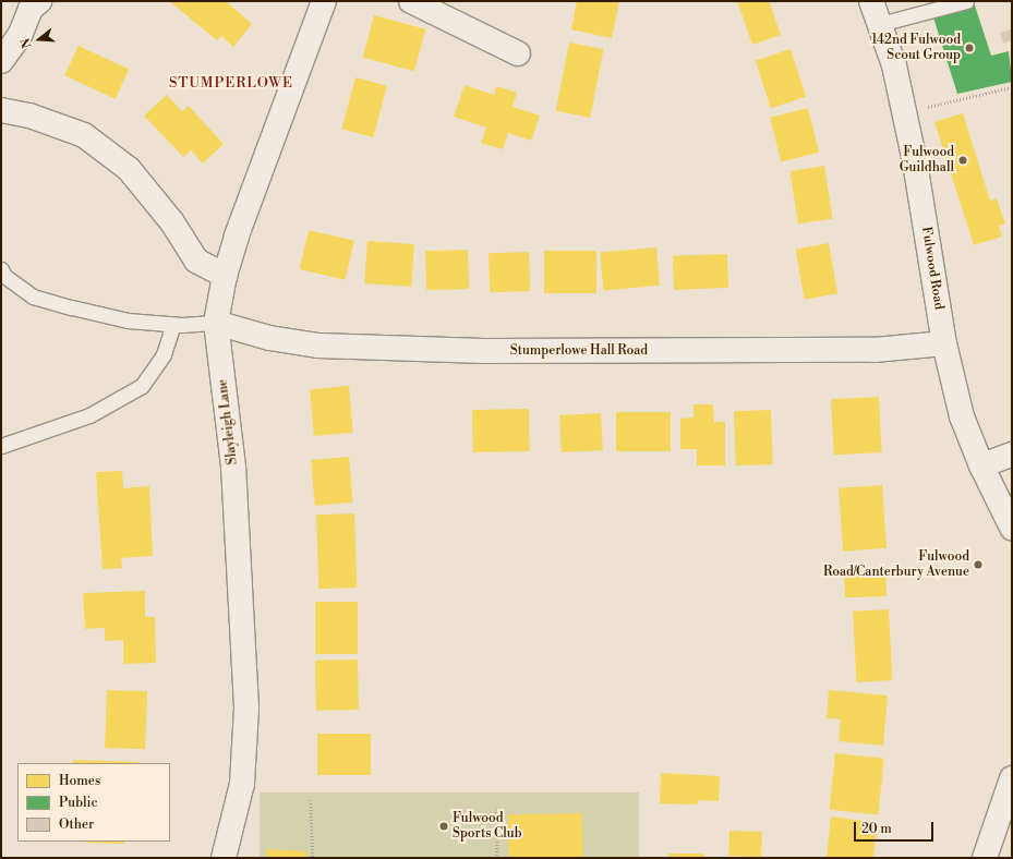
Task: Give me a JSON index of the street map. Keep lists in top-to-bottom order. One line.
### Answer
{"streets":{"street":["Fulwood Road","Stumperlowe Hall Road","Slayleigh Lane"]},"crossings":[["Fulwood Road","Stumperlowe Hall Road"],["Stumperlowe Hall Road","Slayleigh Lane"]],"districts":["STUMPERLOWE"],"places":["142nd Fulwood Scout Group","Fulwood Guildhall","Fulwood Road/Canterbury Avenue","Fulwood Sports Club"],"legend":["Homes","Public","Other"],"scale_bar":"20 m","north":"left"}
